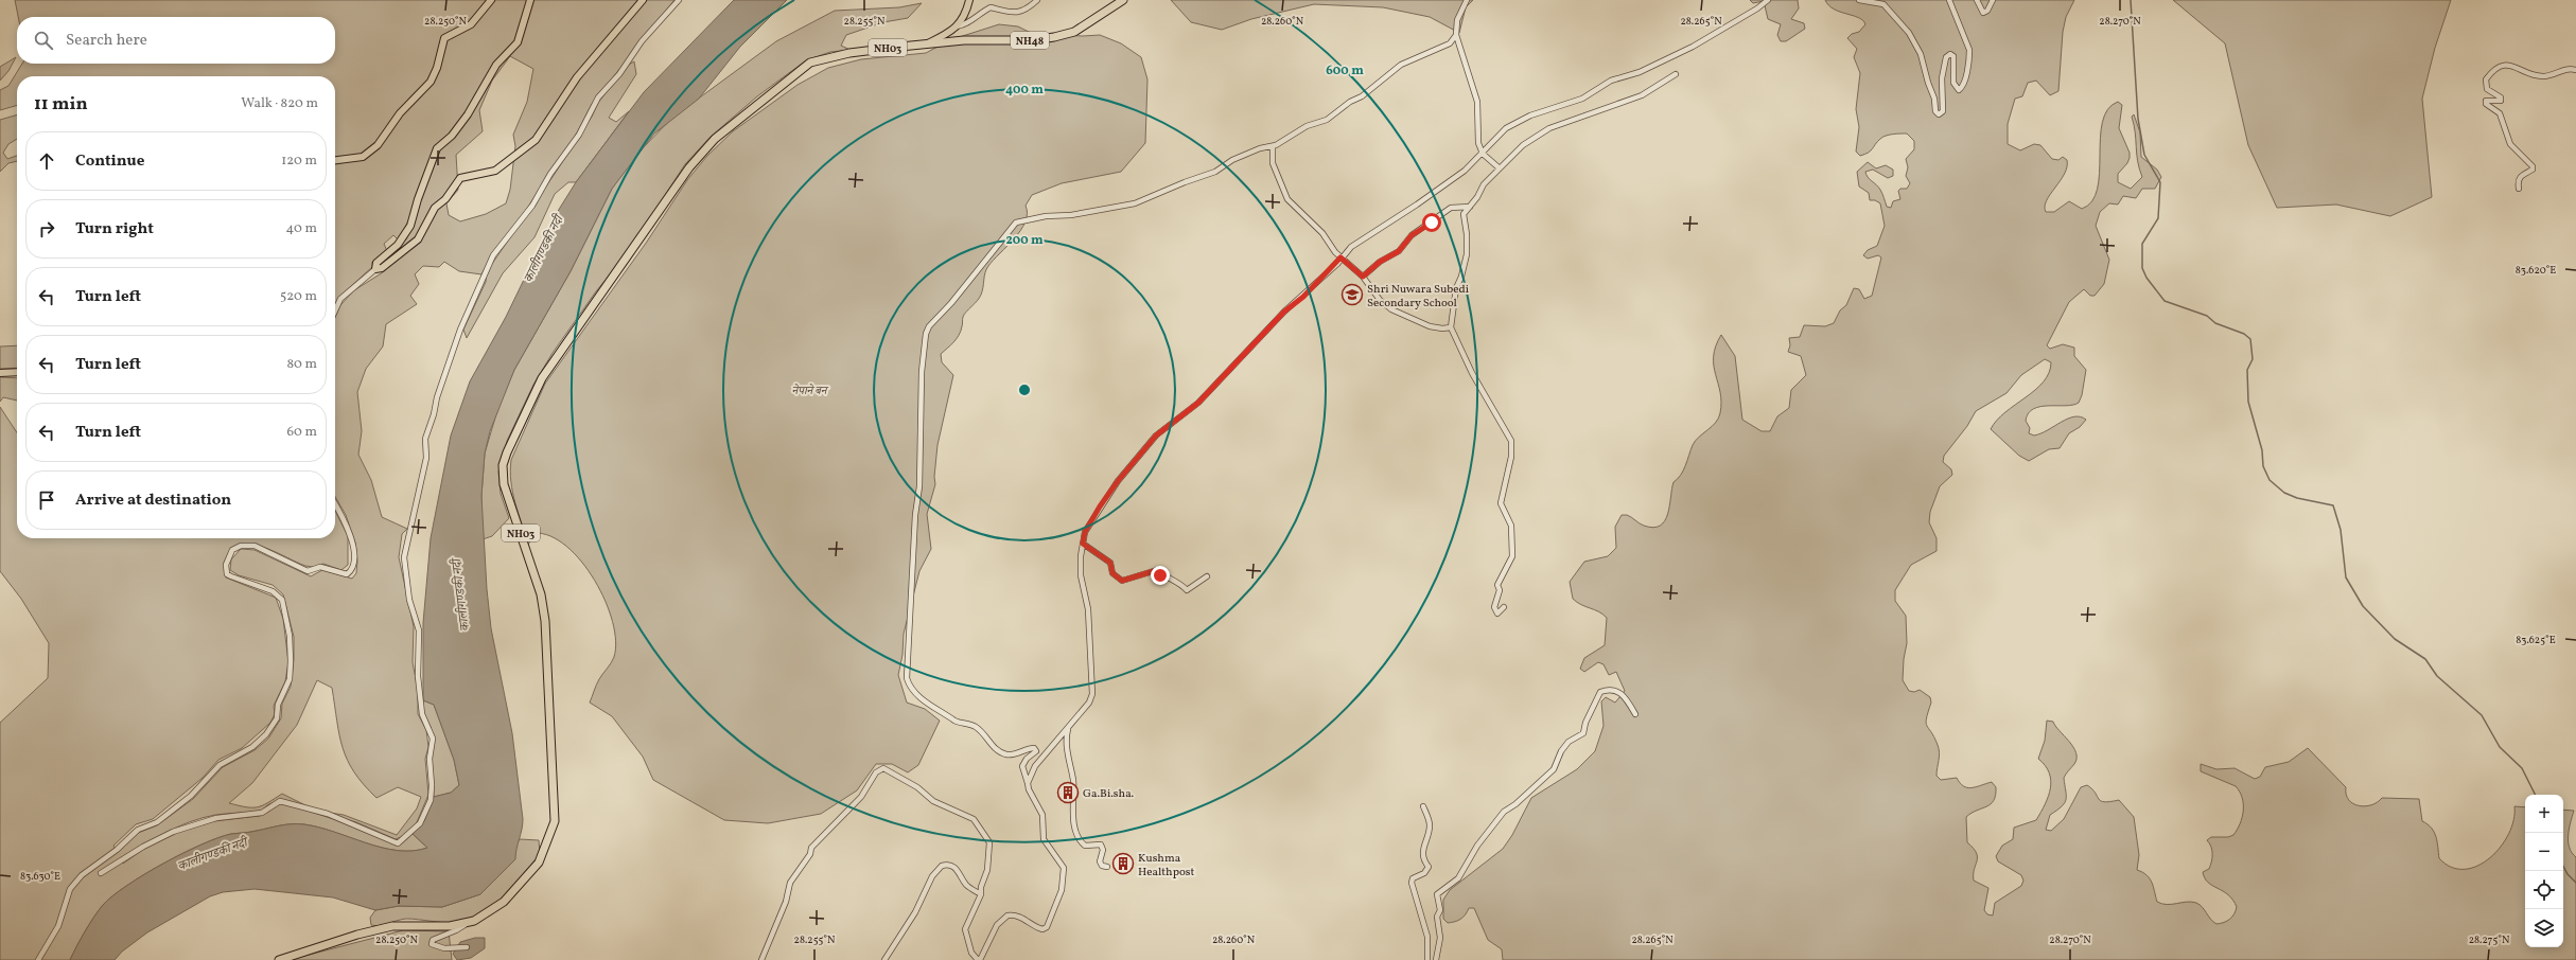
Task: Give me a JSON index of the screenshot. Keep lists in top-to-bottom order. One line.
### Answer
{"streets":{"highway":["NH48","NH03"]},"crossings":[["NH48","NH03"]],"water":["कालीगण्डकी नदी"],"parks":["नेपाने बन"],"places":{"school or university":["Shri Nuwara Subedi Secondary School"],"building":["Ga.Bi.sha.","Kushma Healthpost"]},"page":{"search":"Search here","heading":["11 min","Walk · 820 m"],"list":[["Continue","120 m"],["Turn right","40 m"],["Turn left","520 m"],["Turn left","80 m"],["Turn left","60 m"],"Arrive at destination"],"map_buttons":["+","−"]},"coordinates":["28.250°N","28.255°N","28.260°N","28.265°N","28.270°N","83.620°E","83.625°E","83.630°E","28.275°N"],"rings":["600 m","400 m","200 m"]}
